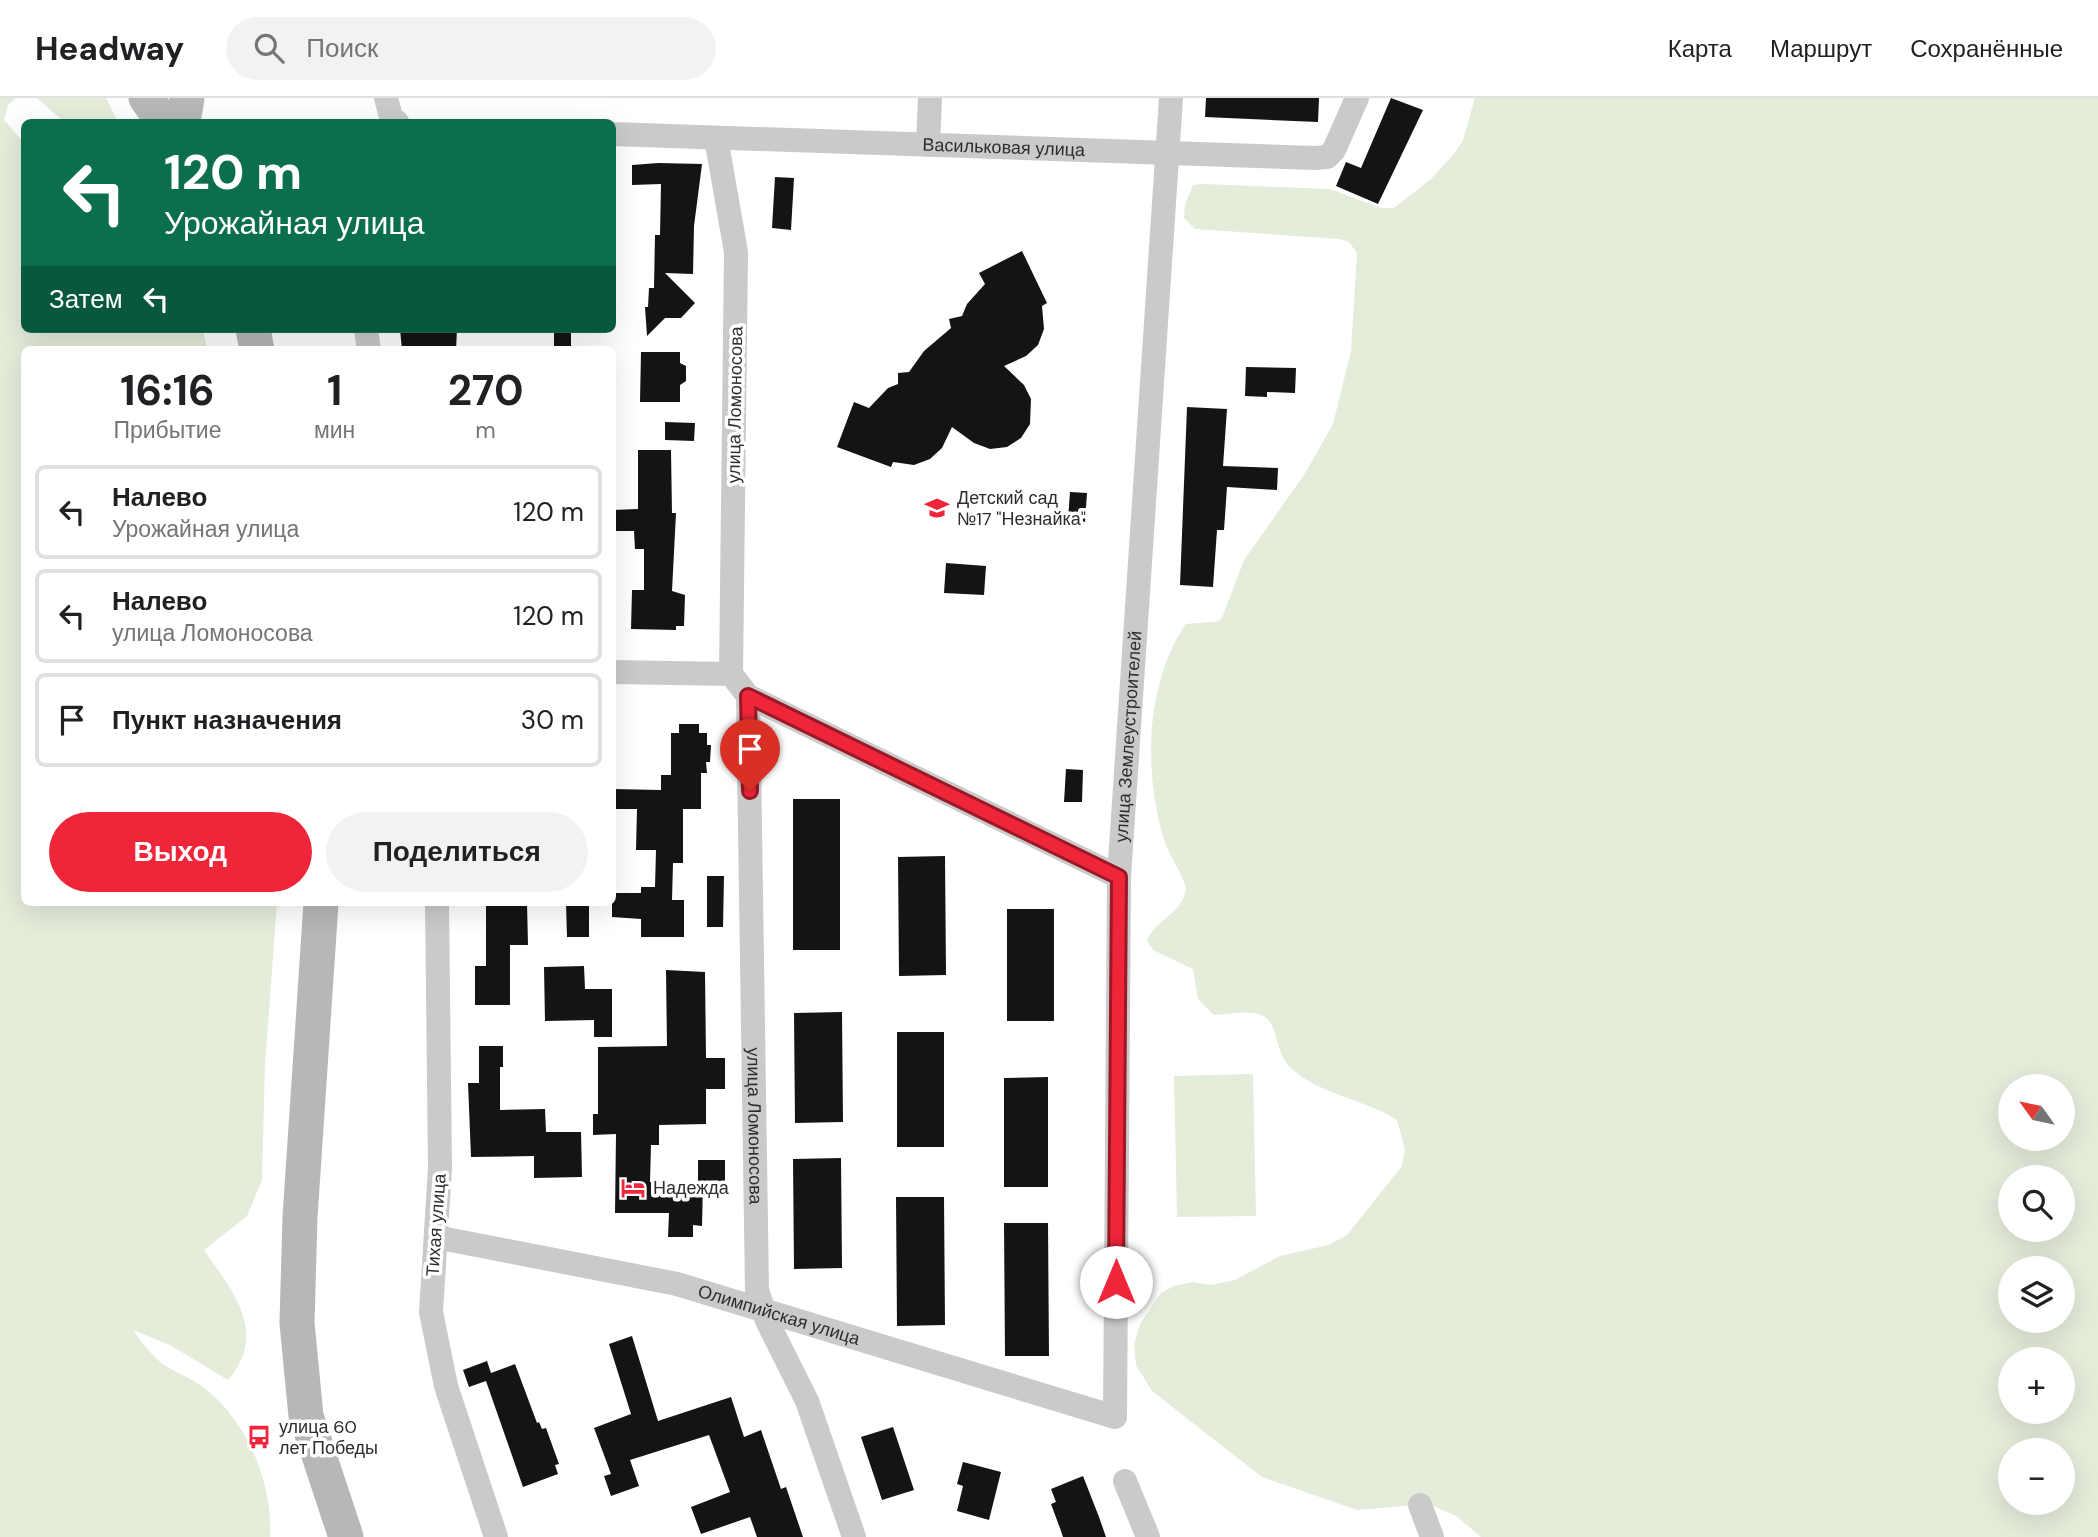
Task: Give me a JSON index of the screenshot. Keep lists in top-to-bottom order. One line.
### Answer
{"streets":{"street":["Васильковая улица","улица Ломоносова","улица Землеустроителей","Тихая улица","Олимпийская улица"]},"crossings":[["Васильковая улица","улица Ломоносова"],["Васильковая улица","улица Землеустроителей"],["улица Ломоносова","Олимпийская улица"],["улица Землеустроителей","Олимпийская улица"],["Тихая улица","Олимпийская улица"]],"places":{"school or university":["Детский сад №17 \"Незнайка\""],"hotel":["Надежда"],"bus stop":["улица 60 лет Победы"]},"north":"top left","page":{"header":"Headway","search":"Поиск","nav":["Карта","Маршрут","Сохранённые"],"turn":["120 m","Урожайная улица"],"then":"Затем","eta":["16:16","Прибытие","1","мин","270","m"],"list":[{"name":"Налево","note":"Урожайная улица","value":"120 m"},{"name":"Налево","note":"улица Ломоносова","value":"120 m"},{"name":"Пункт назначения","value":"30 m"}],"buttons":["Выход","Поделиться"],"map_buttons":["+","−"]}}
